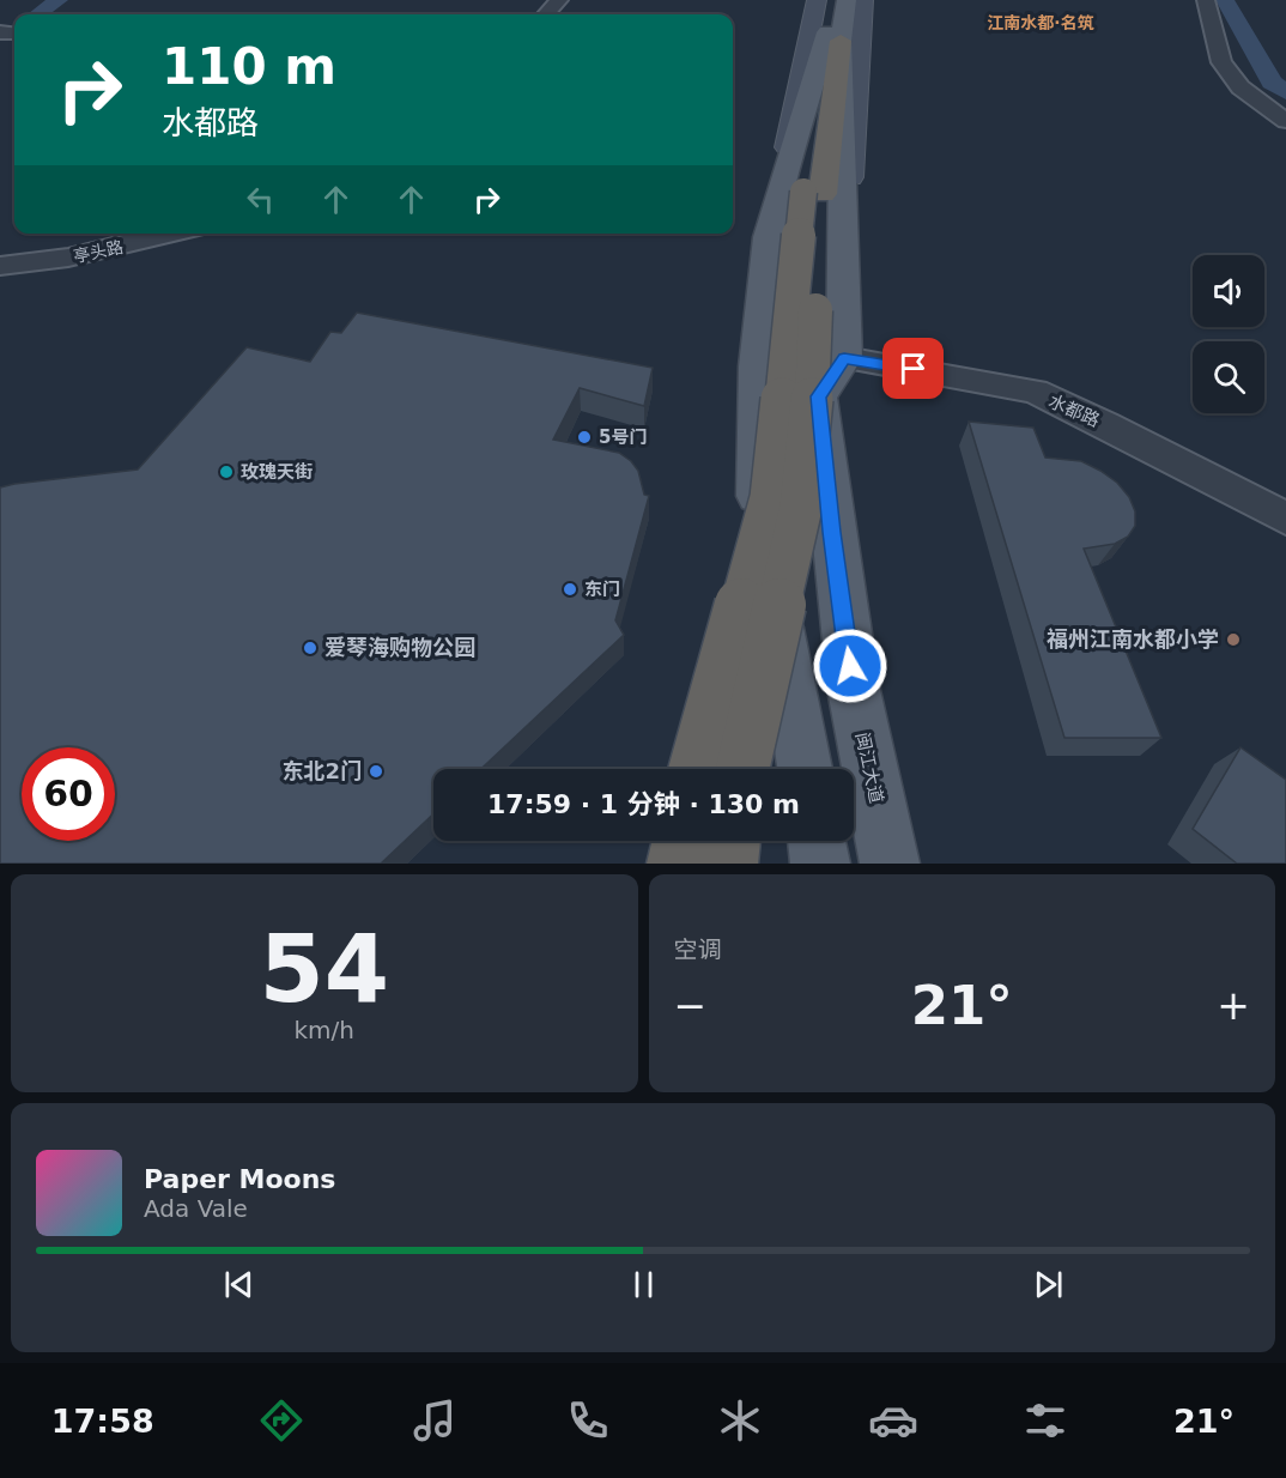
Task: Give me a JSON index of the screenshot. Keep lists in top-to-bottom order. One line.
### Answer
{"streets":{"main road":["闽江大道"],"street":["亭头路","水都路"]},"crossings":[["水都路","闽江大道"]],"districts":["江南水都·名筑"],"places":["5号门","玫瑰天街","东门","福州江南水都小学","爱琴海购物公园","东北2门"],"page":{"turn":["110 m","水都路"],"limit":"60","trip":"17:59 · 1 分钟 · 130 m","tile":[["54","km/h"],"空调"],"heat":["−","21°","+"],"song":["Paper Moons","Ada Vale"],"tabs":["17:58","21°"]}}
